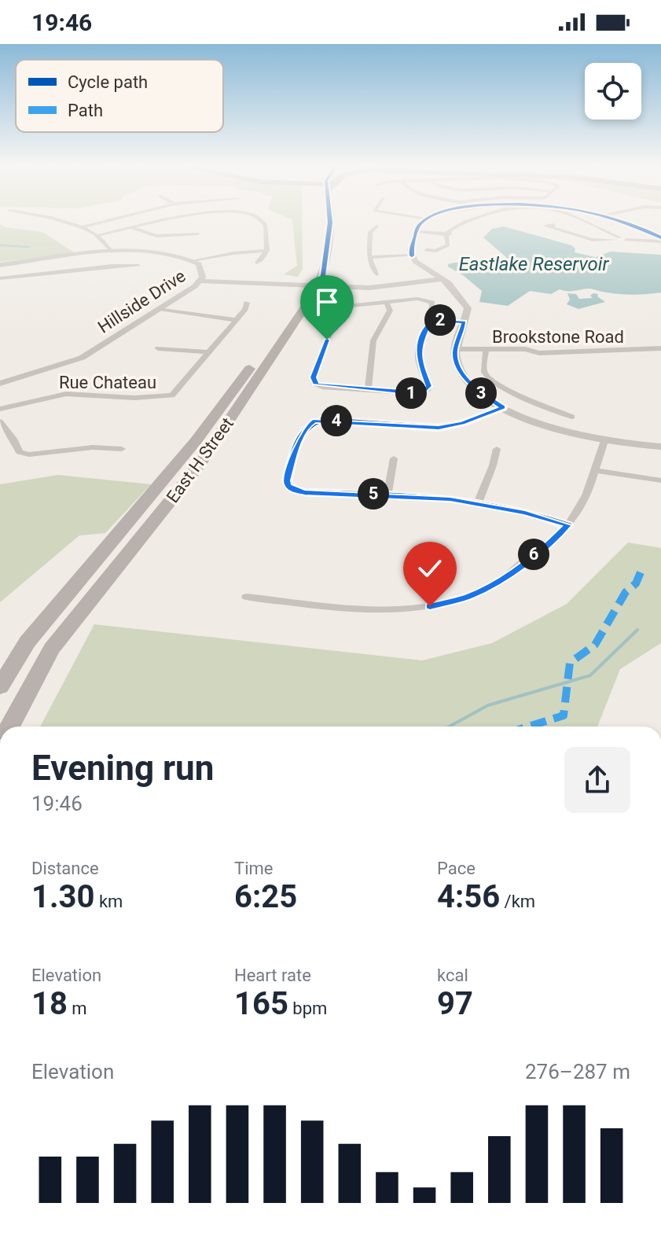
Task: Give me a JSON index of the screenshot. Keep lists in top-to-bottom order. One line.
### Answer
{"streets":{"main road":["East H Street"],"street":["Hillside Drive","Brookstone Road","Rue Chateau"]},"water":["Eastlake Reservoir"],"legend":["Cycle path","Path"],"page":{"status":"19:46","pins":["2","1","3","4","5","6"],"heading":["Evening run","19:46"],"stats":[["Distance","1.30 km"],["Time","6:25"],["Pace","4:56 /km"],["Elevation","18 m"],["Heart rate","165 bpm"],["kcal","97"]],"chart":["Elevation","276–287 m"]}}
